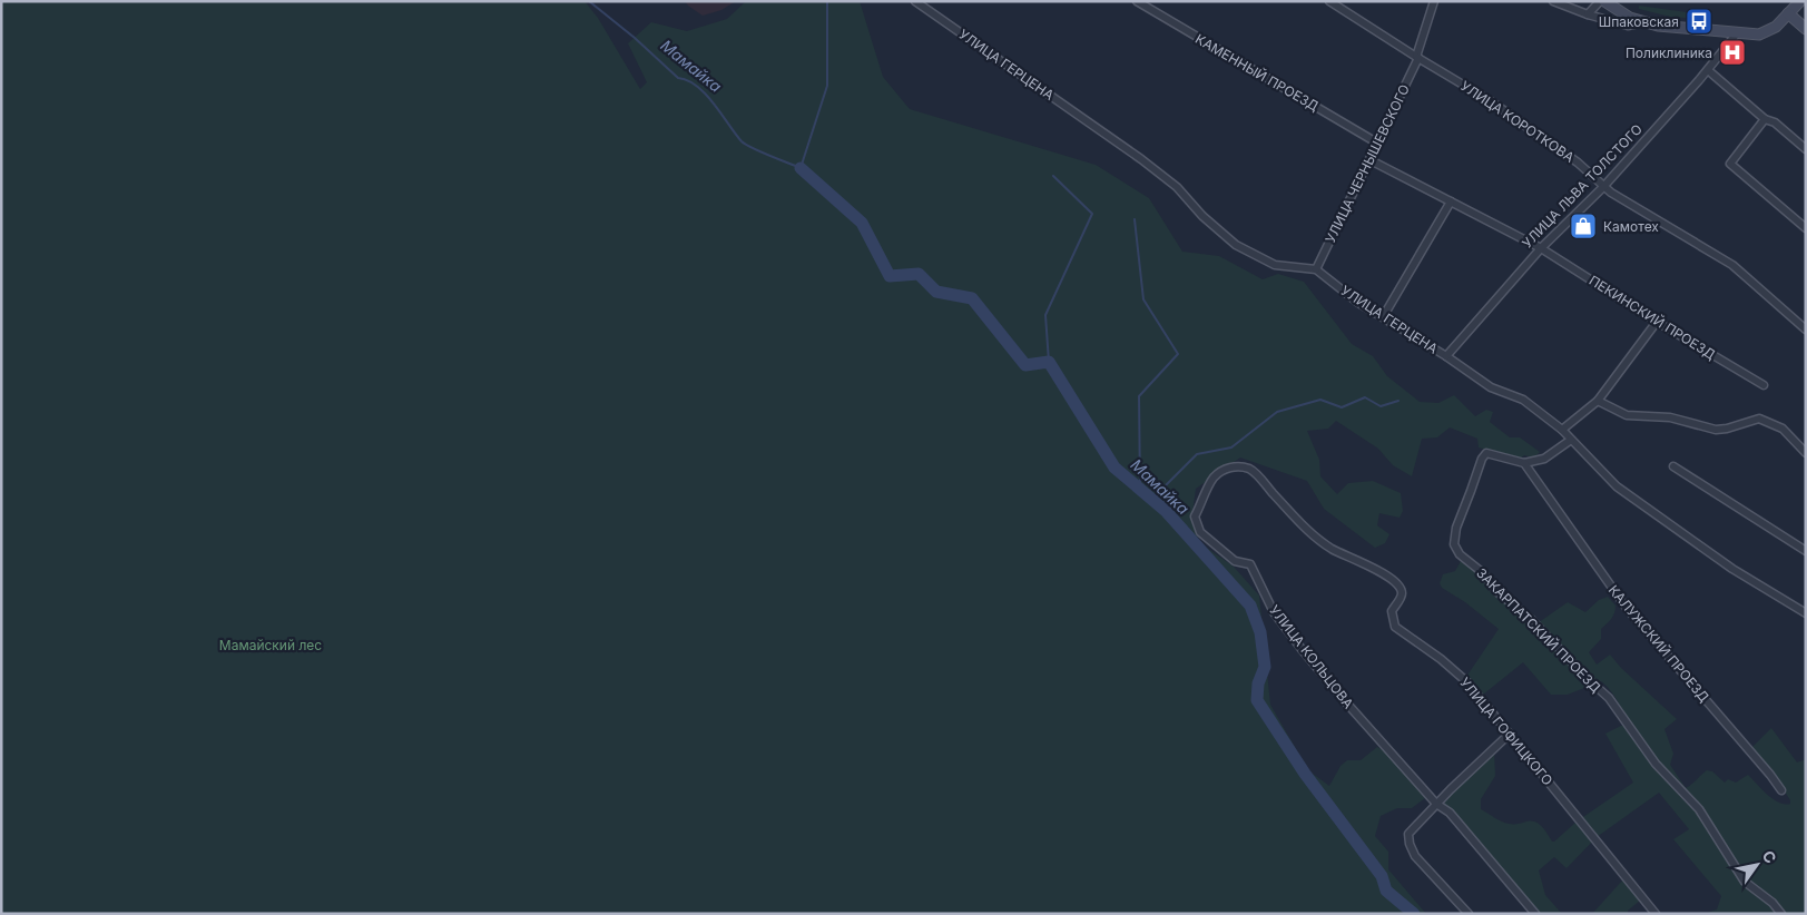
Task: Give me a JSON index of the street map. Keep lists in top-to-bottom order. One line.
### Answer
{"streets":{"street":["УЛИЦА ГЕРЦЕНА","КАМЕННЫЙ ПРОЕЗД","УЛИЦА КОРОТКОВА","УЛИЦА ЧЕРНЫШЕВСКОГО","УЛИЦА ЛЬВА ТОЛСТОГО","ПЕКИНСКИЙ ПРОЕЗД","ЗАКАРПАТСКИЙ ПРОЕЗД","КАЛУЖСКИЙ ПРОЕЗД","УЛИЦА КОЛЬЦОВА","УЛИЦА ГОФИЦКОГО"]},"crossings":[["УЛИЦА ГЕРЦЕНА","УЛИЦА ЧЕРНЫШЕВСКОГО"],["УЛИЦА ГЕРЦЕНА","УЛИЦА ЛЬВА ТОЛСТОГО"],["КАМЕННЫЙ ПРОЕЗД","УЛИЦА ЧЕРНЫШЕВСКОГО"],["УЛИЦА КОРОТКОВА","УЛИЦА ЧЕРНЫШЕВСКОГО"],["УЛИЦА КОРОТКОВА","УЛИЦА ЛЬВА ТОЛСТОГО"],["УЛИЦА ЛЬВА ТОЛСТОГО","ПЕКИНСКИЙ ПРОЕЗД"],["ЗАКАРПАТСКИЙ ПРОЕЗД","КАЛУЖСКИЙ ПРОЕЗД"],["УЛИЦА КОЛЬЦОВА","УЛИЦА ГОФИЦКОГО"]],"water":["Мамайка"],"parks":["Мамайский лес"],"places":{"bus stop":["Шпаковская"],"hospital":["Поликлиника"],"shop":["Камотех"]},"north":"top right"}
